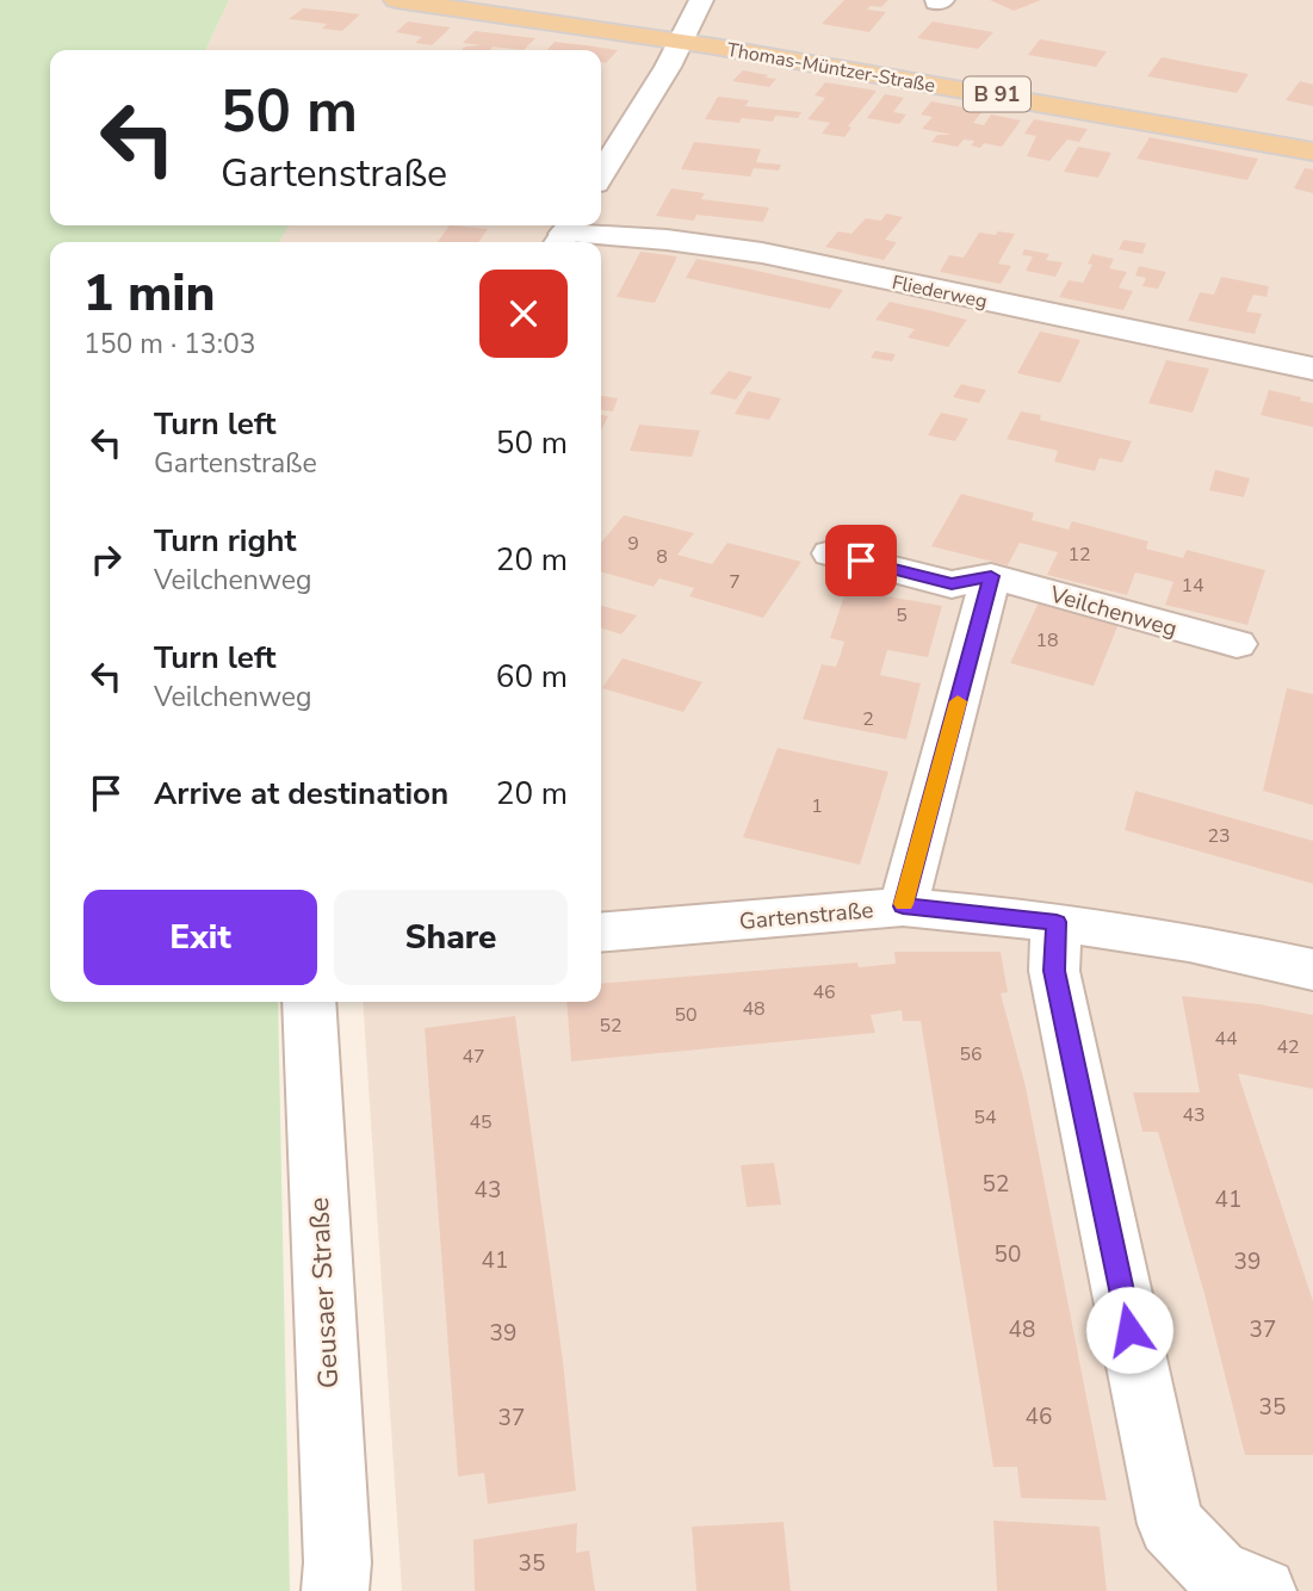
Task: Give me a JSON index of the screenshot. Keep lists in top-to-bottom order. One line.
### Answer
{"streets":{"main road":["Thomas-Müntzer-Straße","B 91"],"street":["Fliederweg","Veilchenweg","Gartenstraße","Geusaer Straße"]},"house_numbers":["9","12","8","7","14","5","18","2","1","23","46","48","50","52","44","42","56","47","43","54","45","52","43","41","50","41","39","48","37","39","35","46","37","35"],"page":{"turn":["50 m","Gartenstraße"],"heading":["1 min","150 m · 13:03"],"list":[{"name":"Turn left","note":"Gartenstraße","value":"50 m"},{"name":"Turn right","note":"Veilchenweg","value":"20 m"},{"name":"Turn left","note":"Veilchenweg","value":"60 m"},{"name":"Arrive at destination","value":"20 m"}],"buttons":["Exit","Share"]}}
